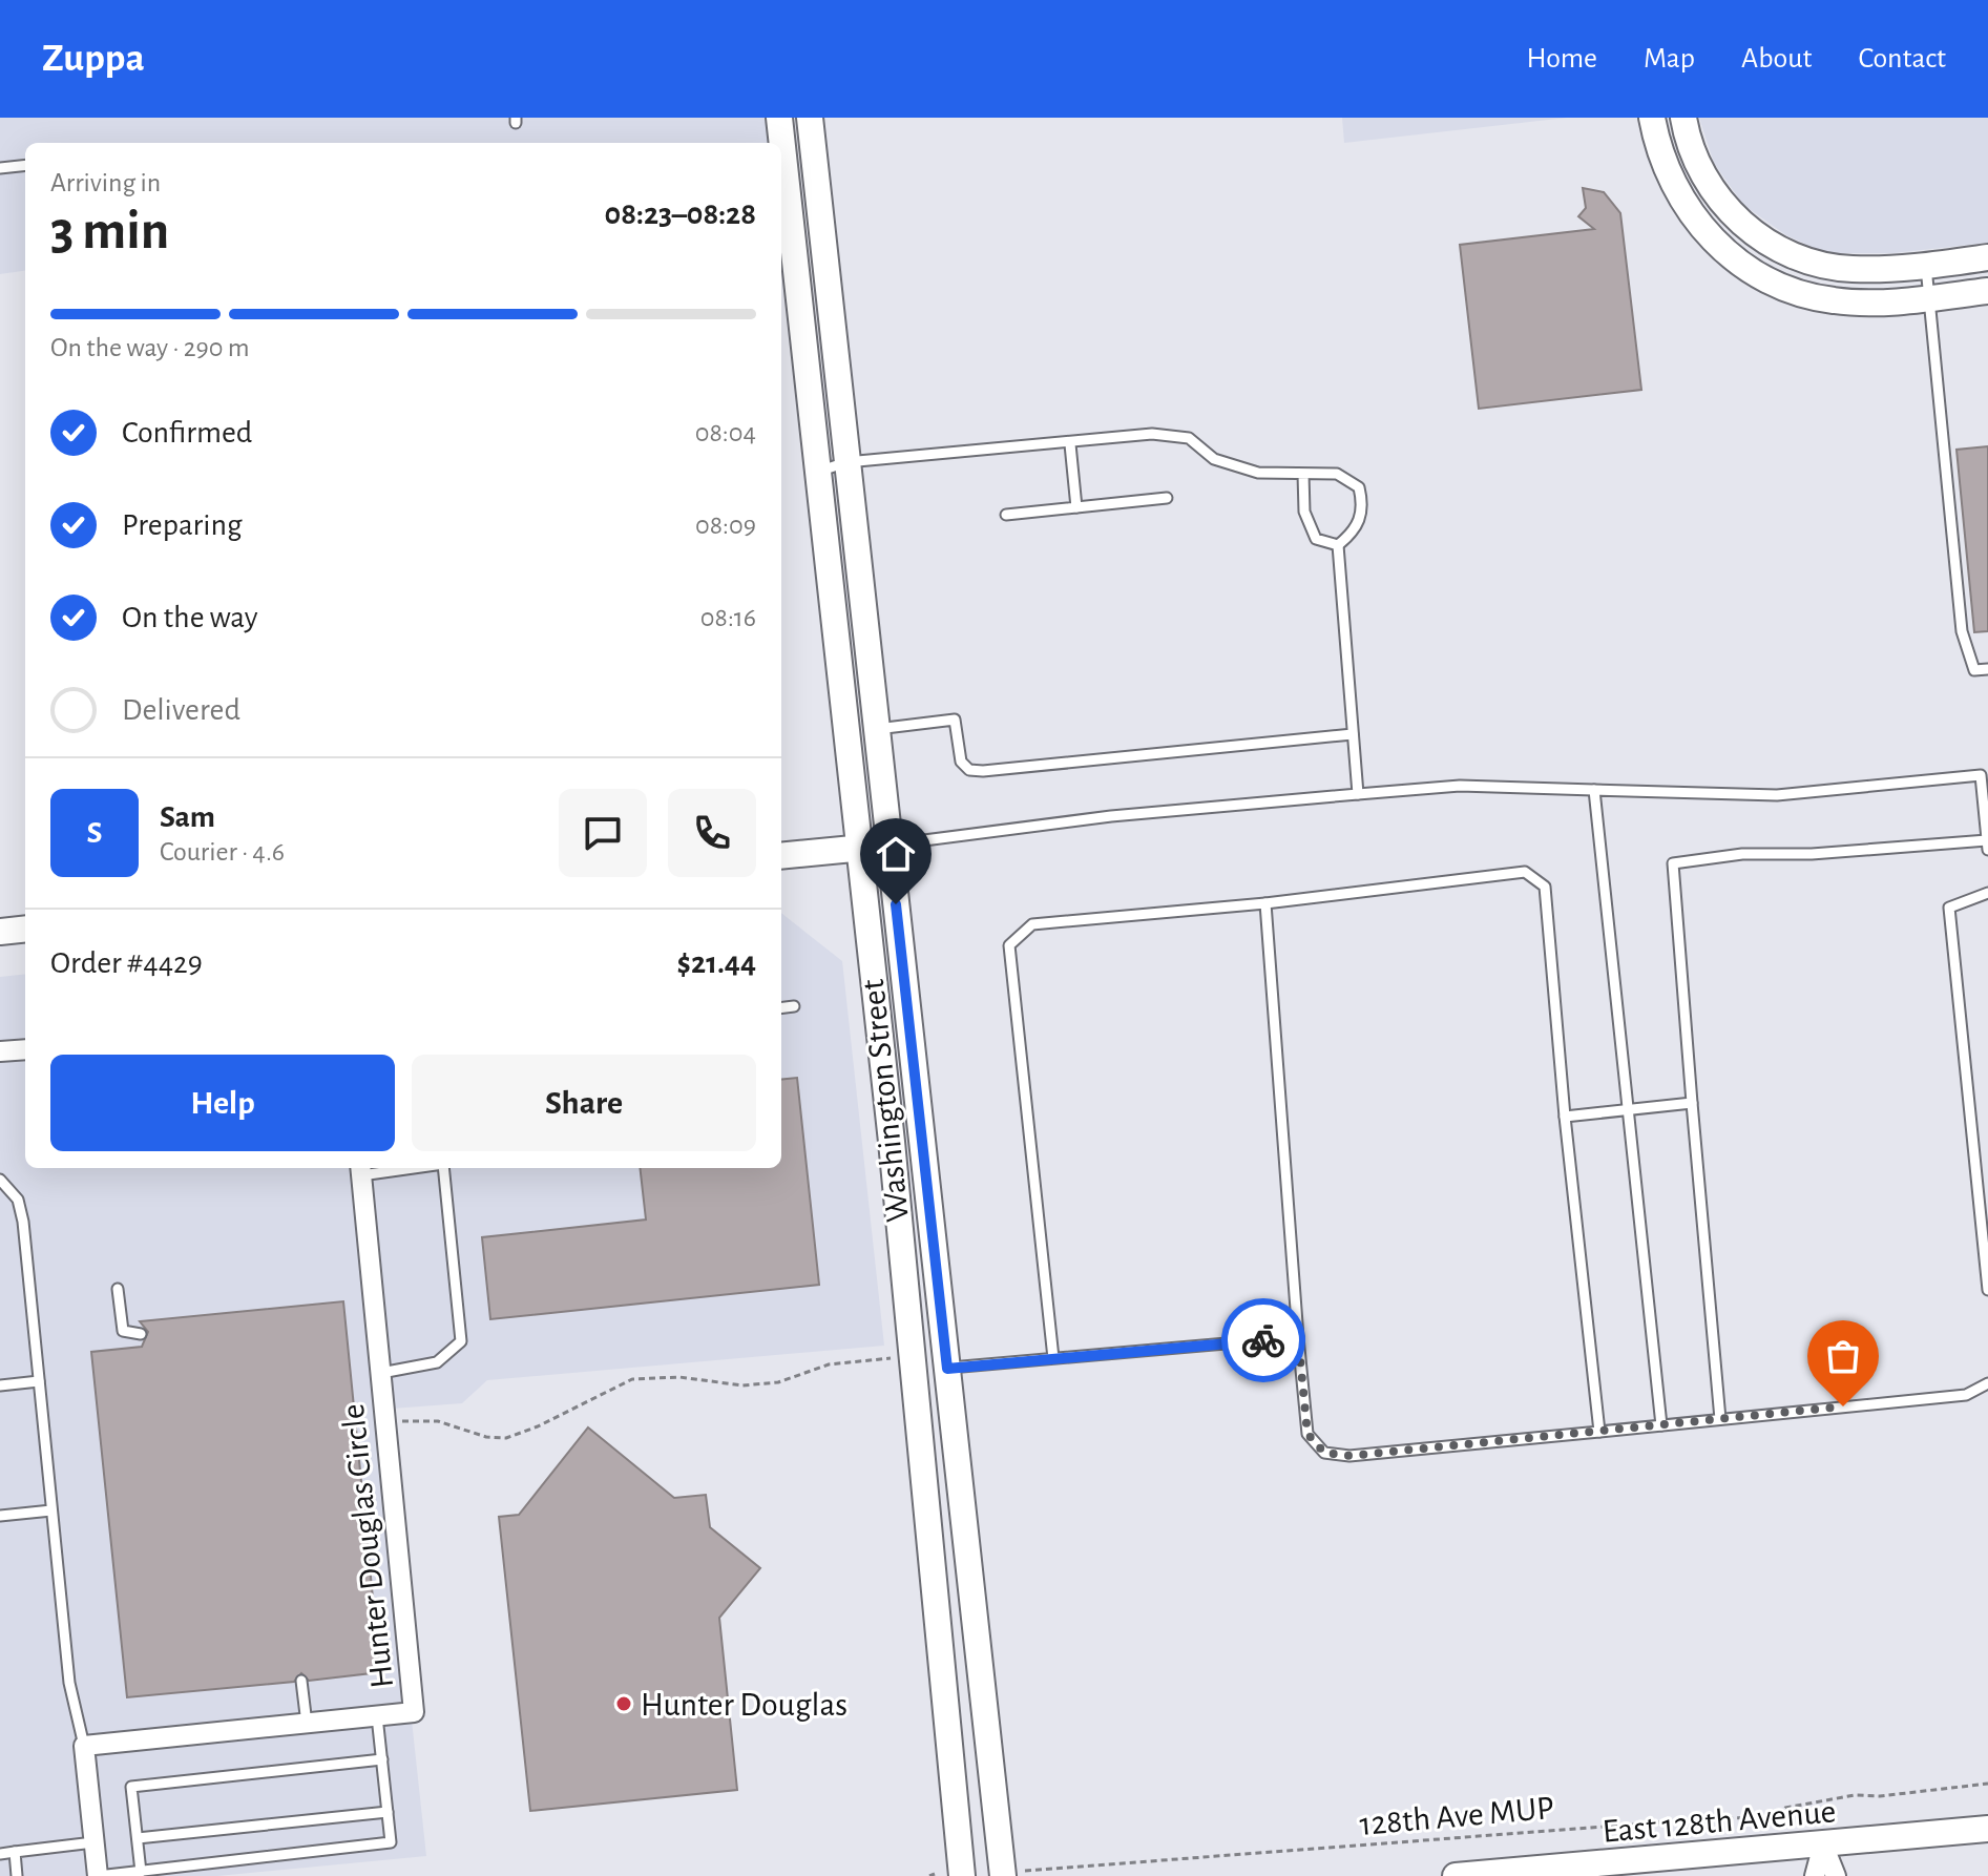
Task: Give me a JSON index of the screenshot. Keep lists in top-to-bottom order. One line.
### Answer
{"streets":{"main road":["Washington Street","East 128th Avenue"],"street":["Hunter Douglas Circle"],"path":["128th Ave MUP"]},"crossings":[["Washington Street","128th Ave MUP"]],"places":["Hunter Douglas"],"page":{"header":"Zuppa","nav":["Home","Map","About","Contact"],"heading":["3 min","Arriving in","08:23–08:28"],"panel":["Sam","Courier · 4.6","Order #4429","$21.44"],"bar":"On the way · 290 m","list":[["Confirmed","08:04"],["Preparing","08:09"],["On the way","08:16"],"Delivered"],"round":"S","buttons":["Help","Share"]}}
